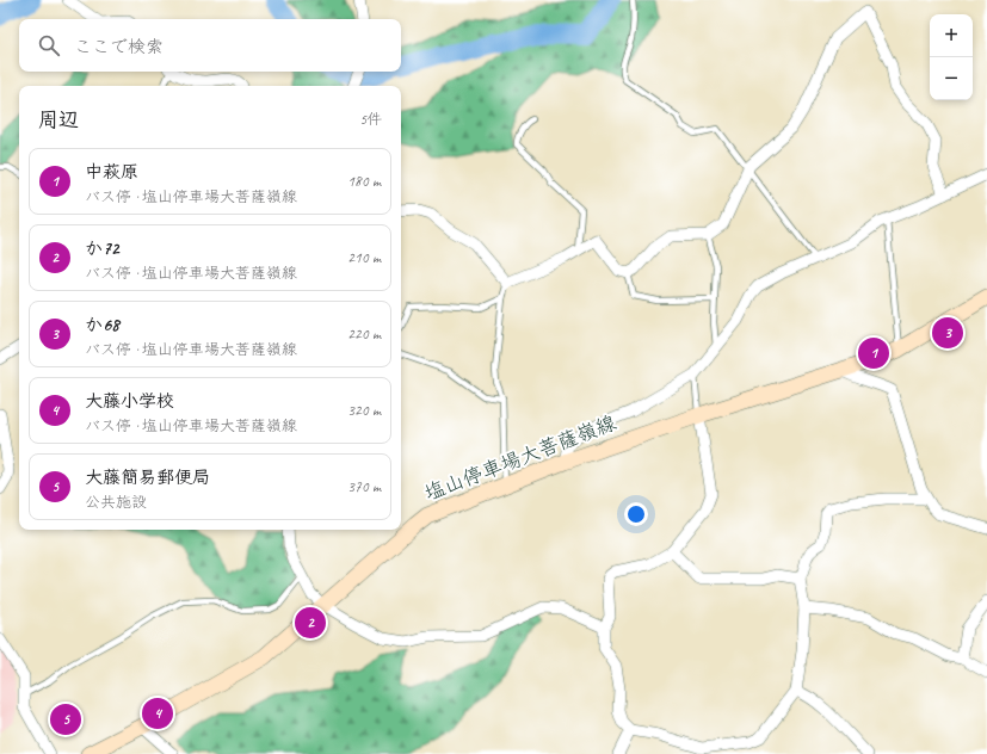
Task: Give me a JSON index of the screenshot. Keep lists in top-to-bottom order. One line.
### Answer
{"streets":{"main road":["塩山停車場大菩薩嶺線"]},"page":{"map_buttons":["+","−"],"search":"ここで検索","heading":["周辺","5件"],"list":[{"mark":"1","name":"中萩原","note":"バス停 · 塩山停車場大菩薩嶺線","value":"180 m"},{"mark":"2","name":"か72","note":"バス停 · 塩山停車場大菩薩嶺線","value":"210 m"},{"mark":"3","name":"か68","note":"バス停 · 塩山停車場大菩薩嶺線","value":"220 m"},{"mark":"4","name":"大藤小学校","note":"バス停 · 塩山停車場大菩薩嶺線","value":"320 m"},{"mark":"5","name":"大藤簡易郵便局","note":"公共施設","value":"370 m"}],"pins":["3","1","2","4","5"]}}
